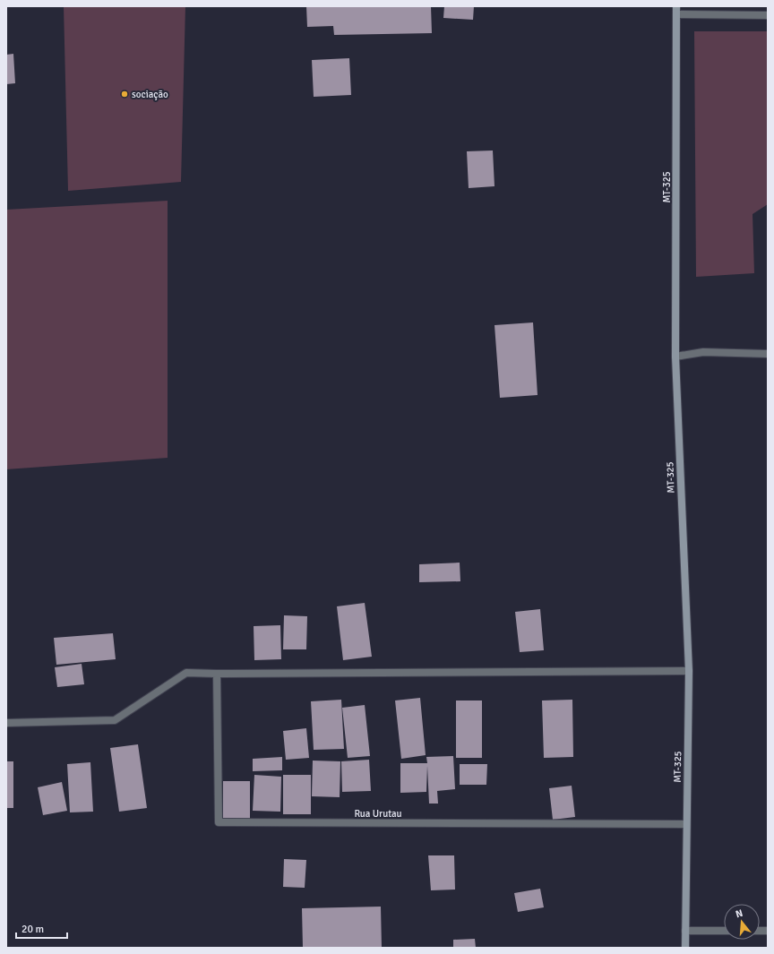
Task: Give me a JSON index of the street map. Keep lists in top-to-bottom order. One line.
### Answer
{"streets":{"main road":["MT-325"],"street":["Rua Urutau"]},"crossings":[["MT-325","Rua Urutau"]],"places":["sociação"],"scale_bar":"20 m","north":"top"}
